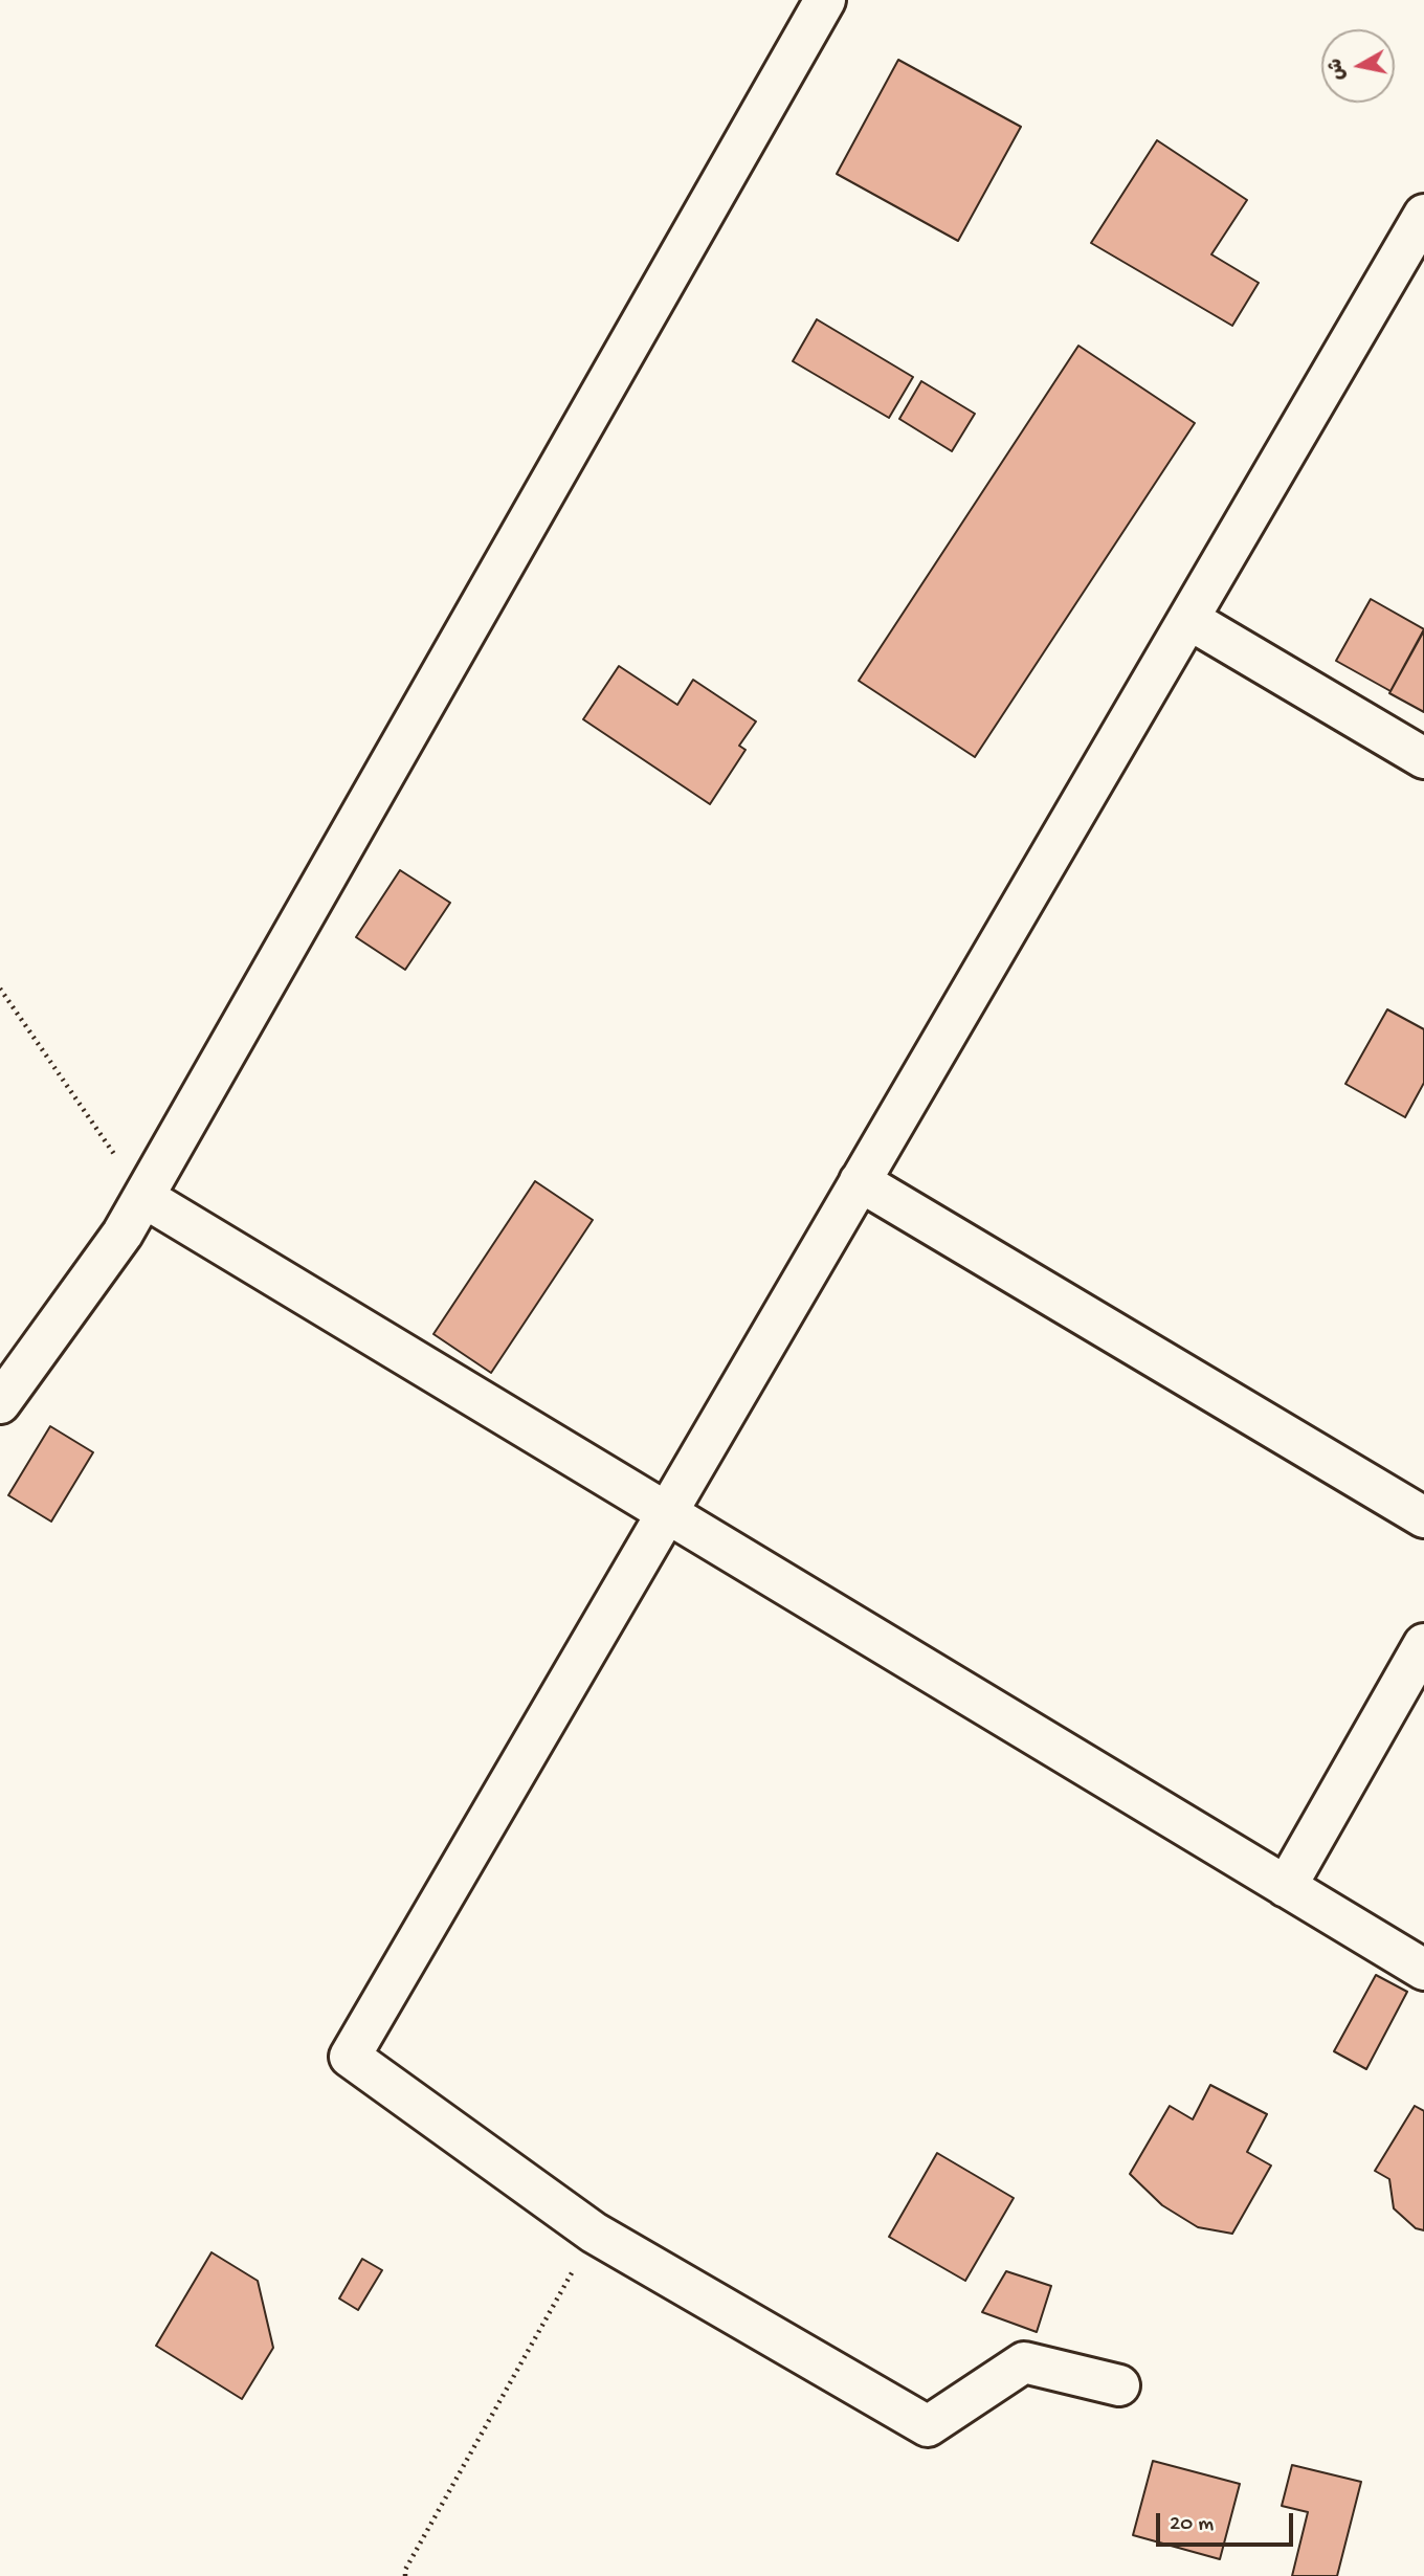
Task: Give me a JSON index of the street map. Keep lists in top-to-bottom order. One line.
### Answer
{"scale_bar":"20 m","north":"left"}
